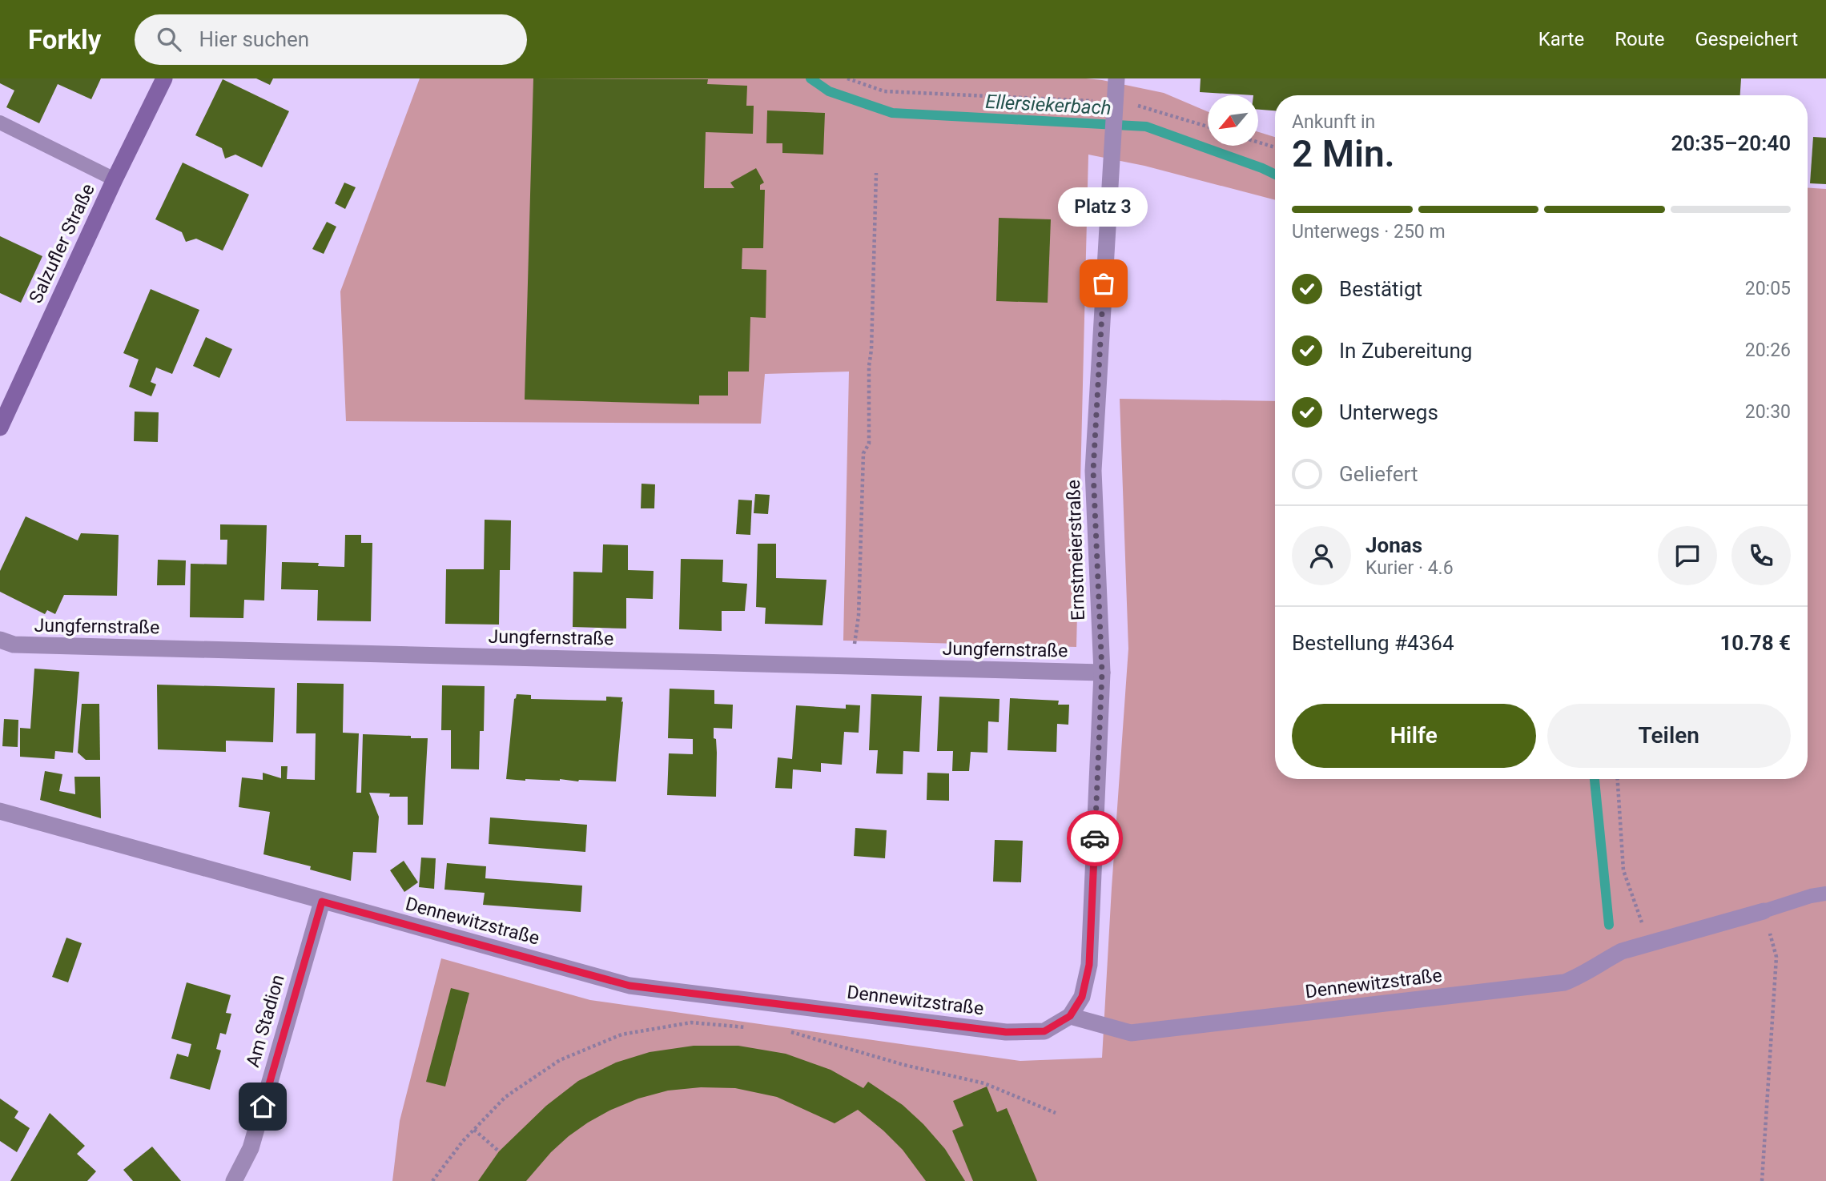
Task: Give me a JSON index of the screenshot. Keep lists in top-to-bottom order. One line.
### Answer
{"streets":{"main road":["Salzufler Straße"],"street":["Ernstmeierstraße","Jungfernstraße","Dennewitzstraße","Am Stadion"]},"crossings":[["Ernstmeierstraße","Jungfernstraße"],["Ernstmeierstraße","Dennewitzstraße"],["Dennewitzstraße","Am Stadion"]],"water":["Ellersiekerbach"],"places":["Platz 3"],"north":"bottom left","page":{"header":"Forkly","search":"Hier suchen","nav":["Karte","Route","Gespeichert"],"heading":["2 Min.","Ankunft in","20:35–20:40"],"panel":["Jonas","Kurier · 4.6","Bestellung #4364","10.78 €"],"bubble":"Platz 3","bar":"Unterwegs · 250 m","list":[["Bestätigt","20:05"],["In Zubereitung","20:26"],["Unterwegs","20:30"],"Geliefert"],"buttons":["Hilfe","Teilen"]}}
